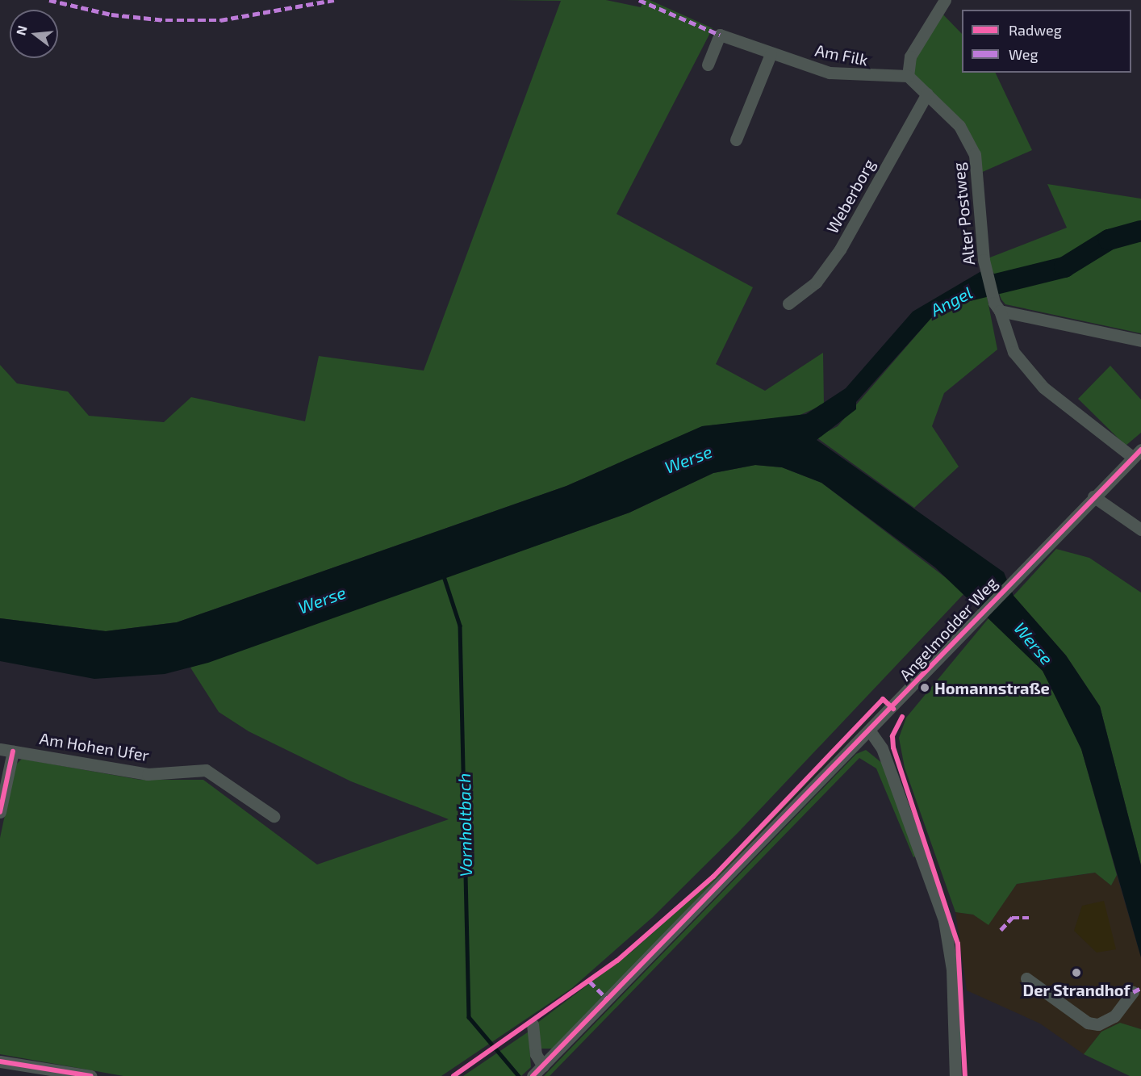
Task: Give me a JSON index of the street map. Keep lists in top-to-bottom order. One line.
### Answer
{"streets":{"street":["Am Filk","Weberborg","Alter Postweg","Angelmodder Weg","Am Hohen Ufer"]},"crossings":[["Am Filk","Alter Postweg"],["Weberborg","Alter Postweg"],["Alter Postweg","Angelmodder Weg"]],"water":["Angel","Werse","Vornholtbach"],"places":["Homannstraße","Der Strandhof"],"legend":["Radweg","Weg"],"north":"left"}
